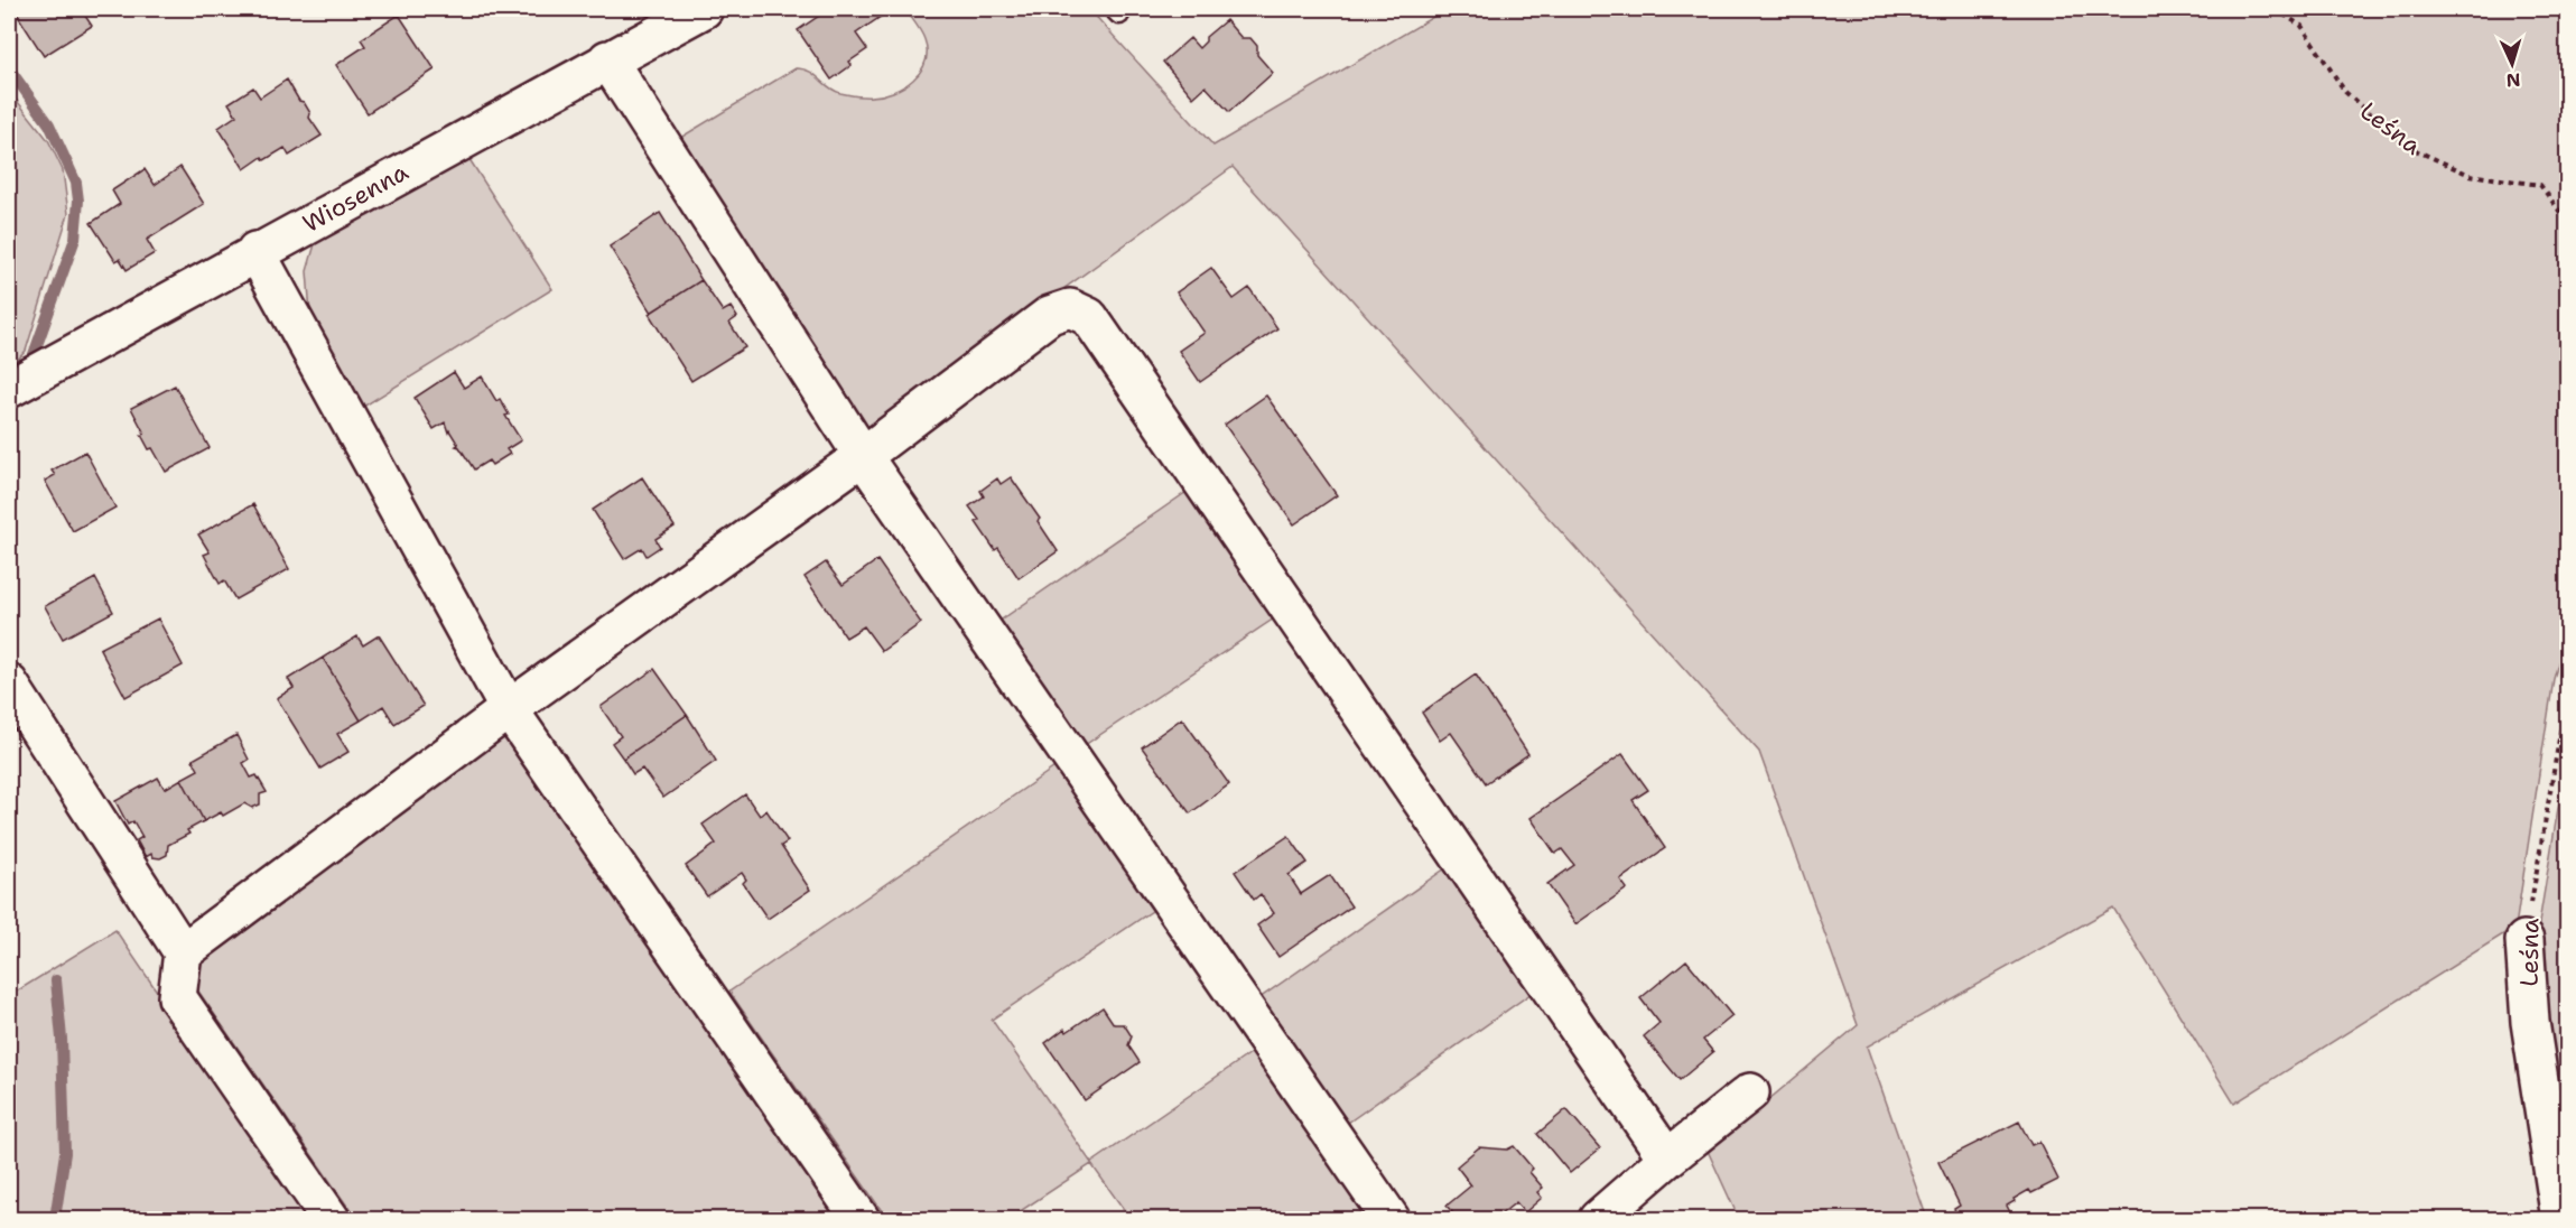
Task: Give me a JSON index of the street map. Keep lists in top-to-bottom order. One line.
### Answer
{"streets":{"street":["Leśna","Wiosenna"]},"north":"bottom"}
